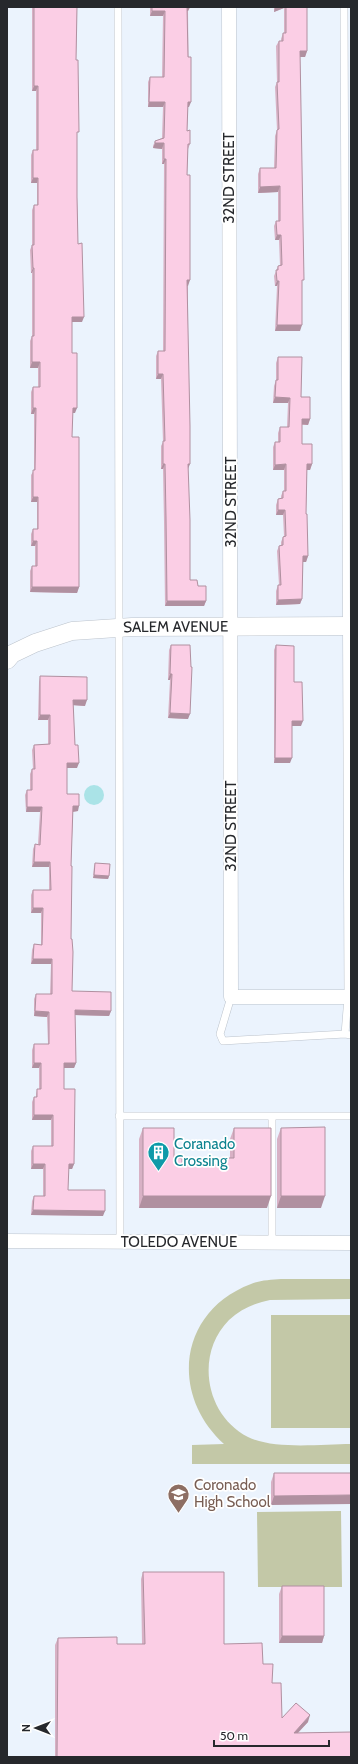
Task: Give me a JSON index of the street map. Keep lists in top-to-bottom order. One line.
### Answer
{"streets":{"street":["32ND STREET","SALEM AVENUE","TOLEDO AVENUE"]},"crossings":[["32ND STREET","SALEM AVENUE"]],"places":{"building":["Coranado Crossing"],"school or university":["Coronado High School"]},"scale_bar":"50 m","north":"left"}
